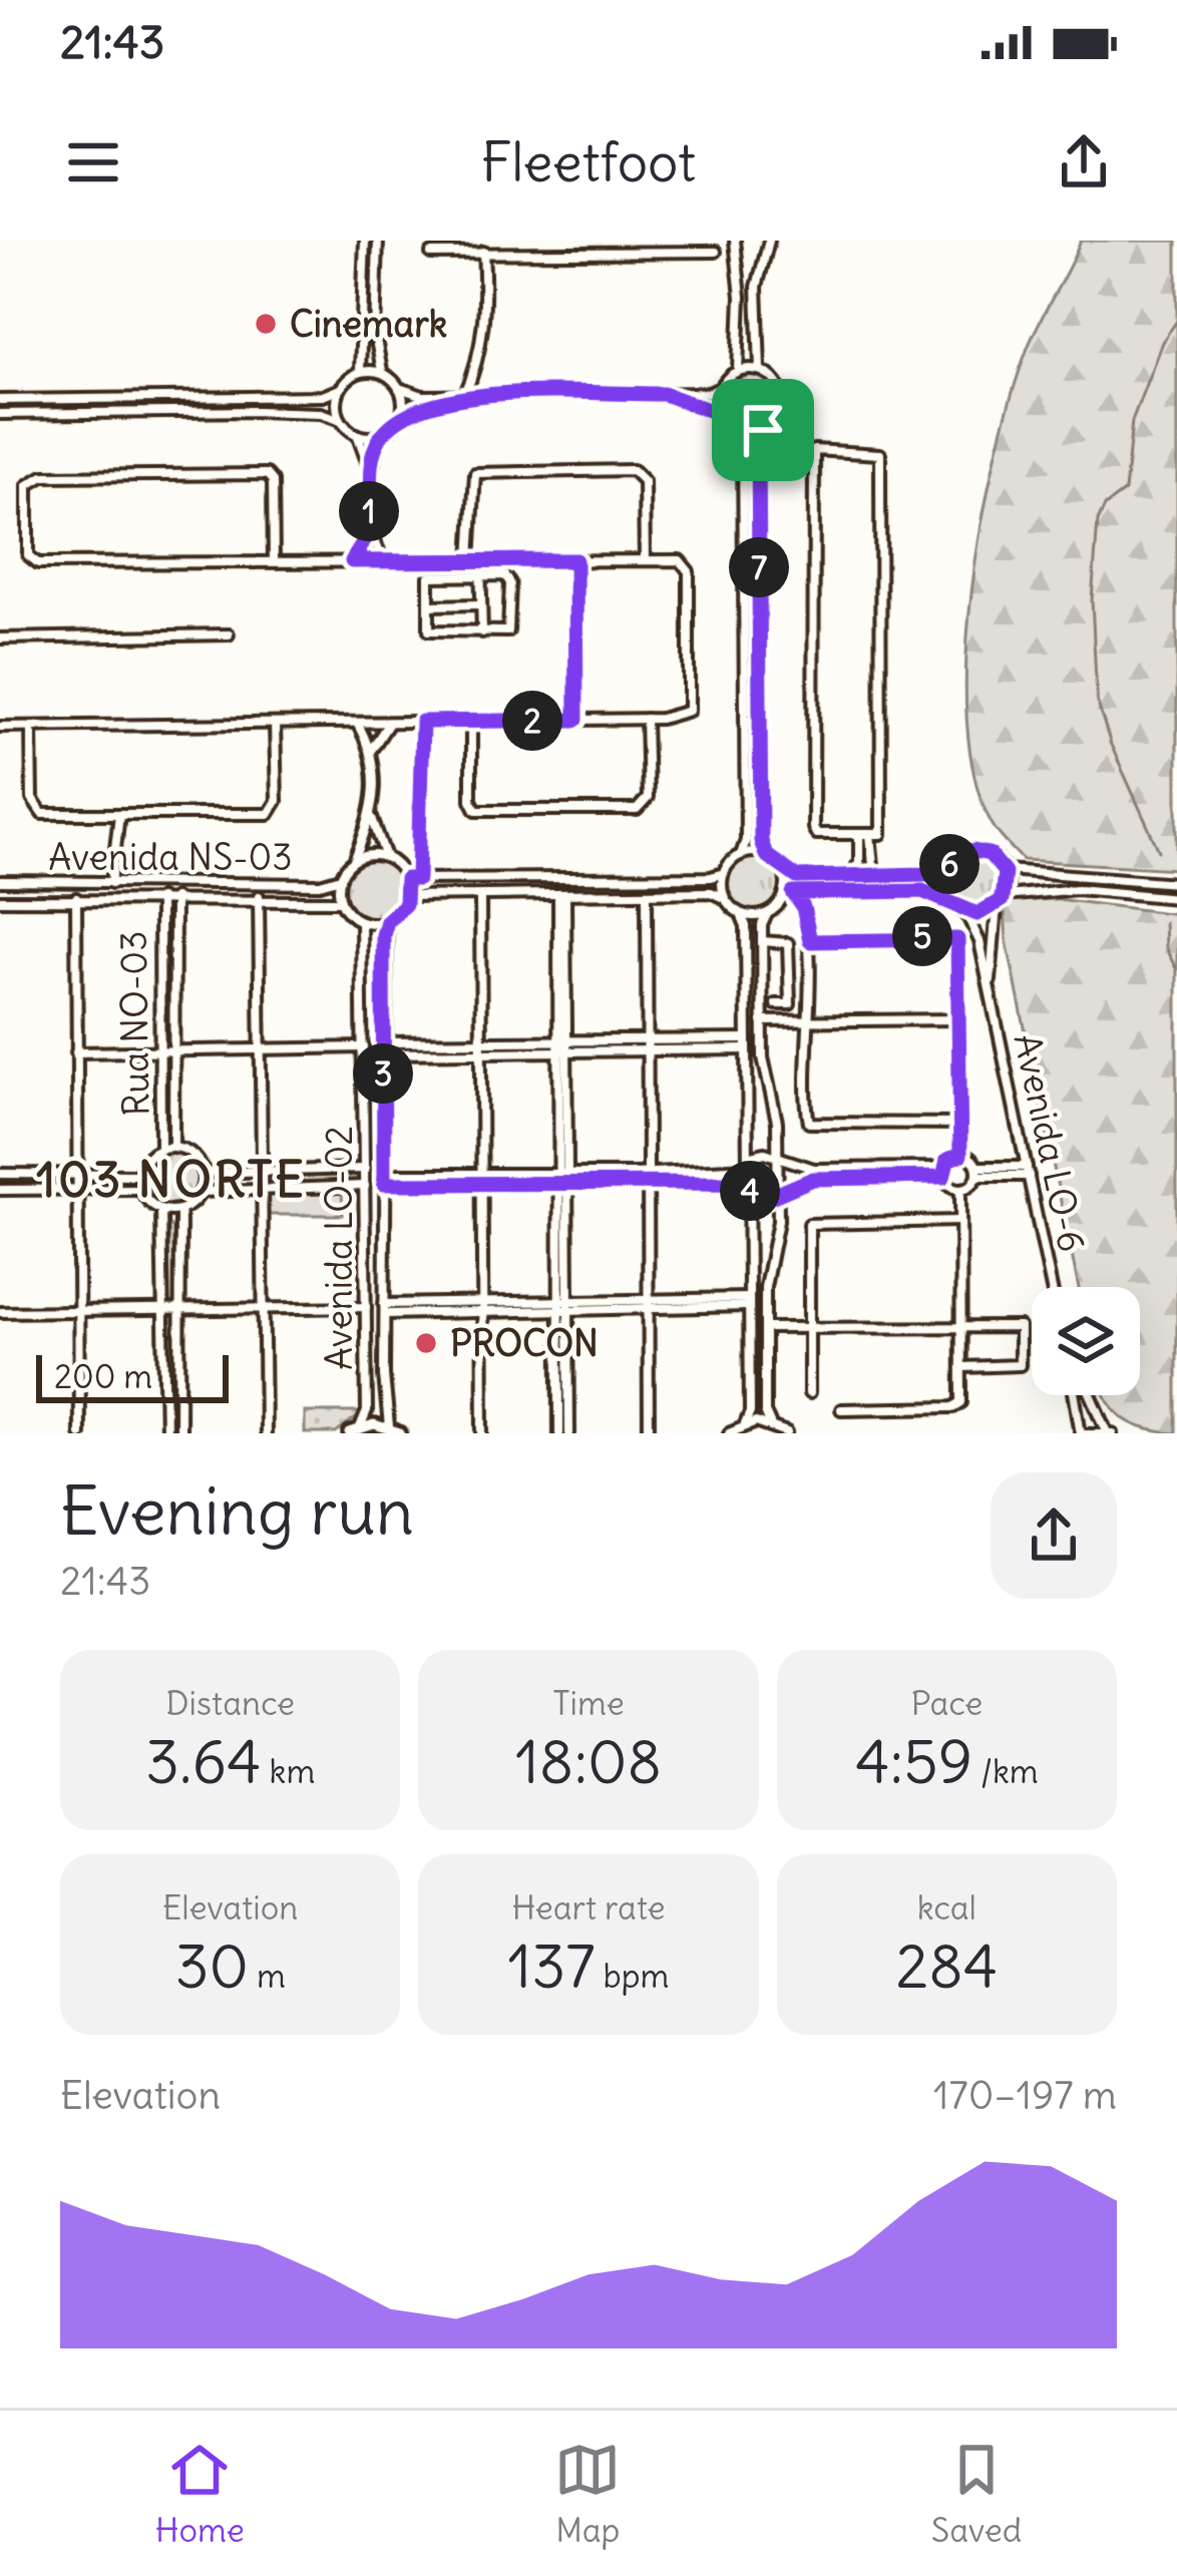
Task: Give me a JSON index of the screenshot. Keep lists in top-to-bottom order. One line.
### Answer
{"streets":{"street":["Avenida NS-03","Rua NO-03","Avenida LO-6","Avenida LO-02"]},"crossings":[["Avenida NS-03","Rua NO-03"],["Avenida NS-03","Avenida LO-02"]],"districts":["103 NORTE"],"places":["Cinemark","PROCON"],"scale_bar":"200 m","page":{"status":"21:43","header":"Fleetfoot","pins":["1","7","2","6","5","3","4"],"scale":"200 m","heading":["Evening run","21:43"],"stats":[["Distance","3.64 km"],["Time","18:08"],["Pace","4:59 /km"],["Elevation","30 m"],["Heart rate","137 bpm"],["kcal","284"]],"chart":["Elevation","170–197 m"],"tabs":["Home","Map","Saved"]}}
